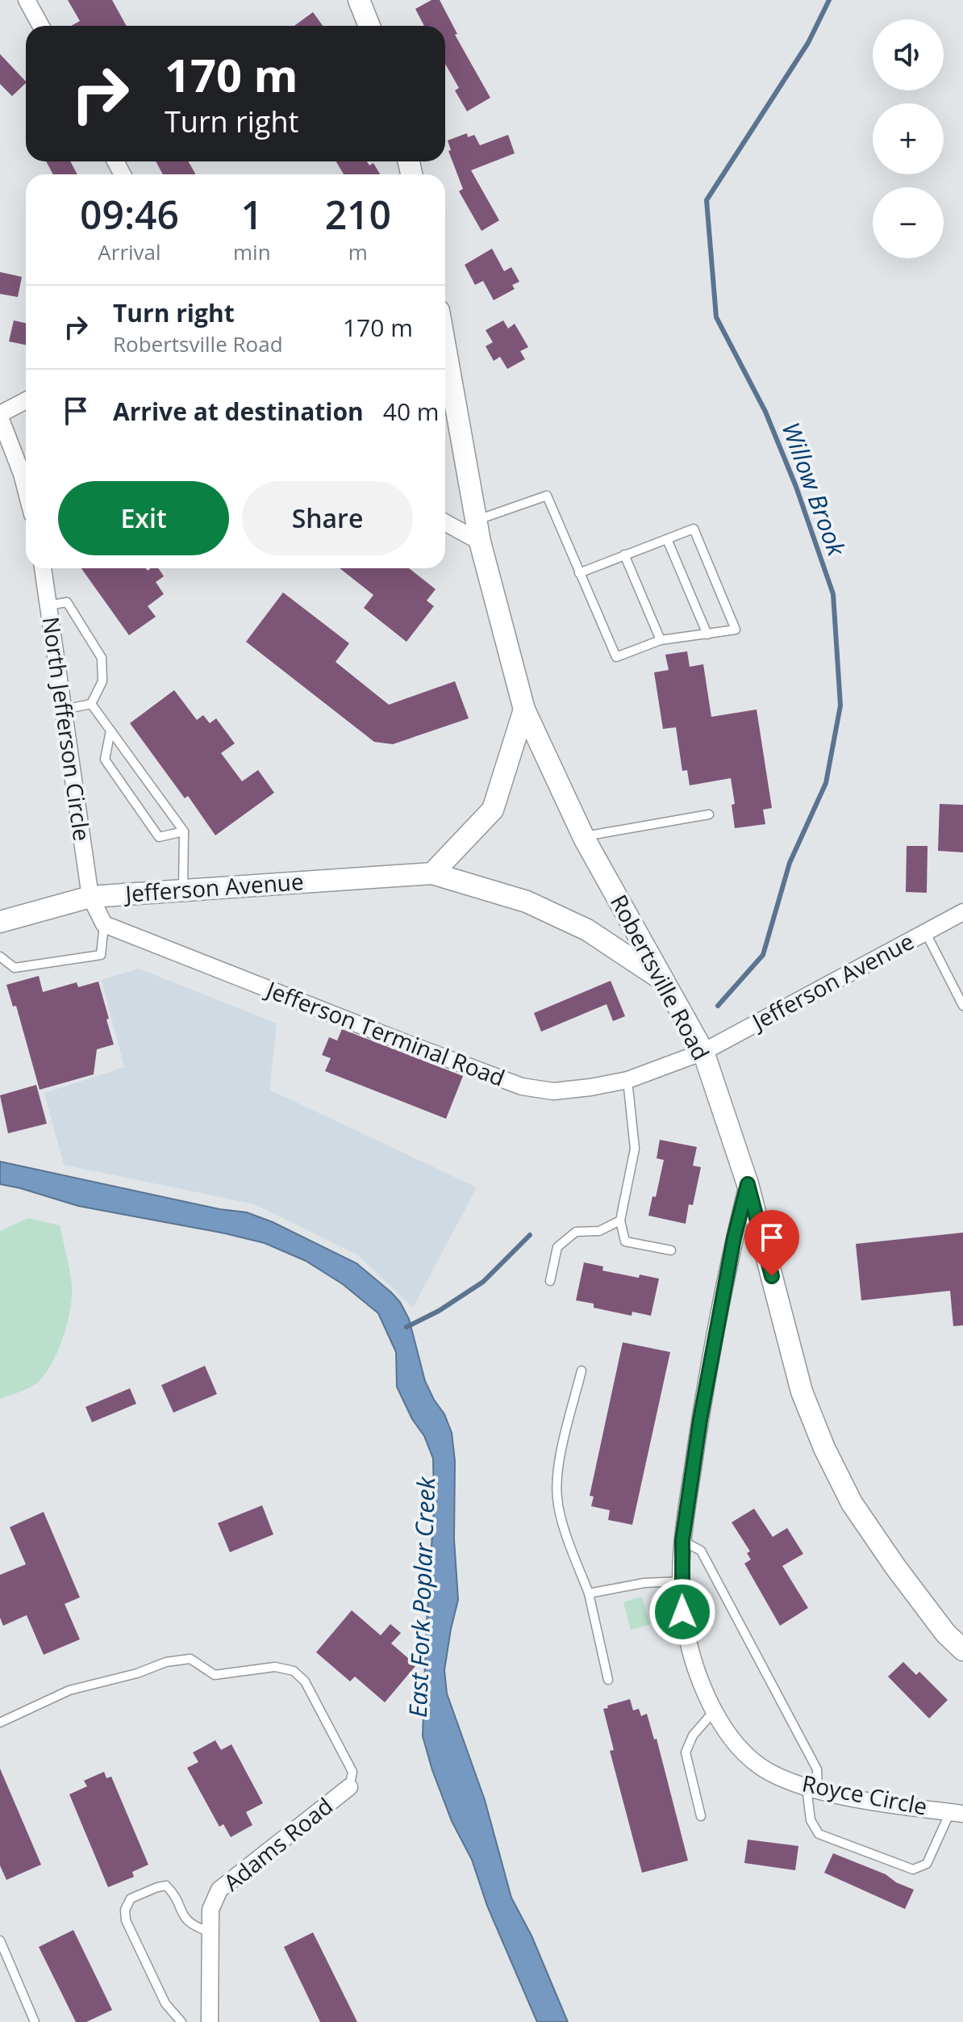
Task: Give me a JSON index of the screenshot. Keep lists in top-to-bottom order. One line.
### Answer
{"streets":{"street":["North Jefferson Circle","Jefferson Avenue","Robertsville Road","Jefferson Terminal Road","Royce Circle","Adams Road"]},"crossings":[["North Jefferson Circle","Jefferson Avenue"],["Jefferson Avenue","Robertsville Road"],["Jefferson Avenue","Jefferson Terminal Road"],["Robertsville Road","Jefferson Terminal Road"],["Robertsville Road","Royce Circle"]],"water":["Willow Brook","East Fork Poplar Creek"],"page":{"map_buttons":["+","−"],"turn":["170 m","Turn right"],"eta":["09:46","Arrival","1","min","210","m"],"list":[{"name":"Turn right","note":"Robertsville Road","value":"170 m"},{"name":"Arrive at destination","value":"40 m"}],"buttons":["Exit","Share"]}}
